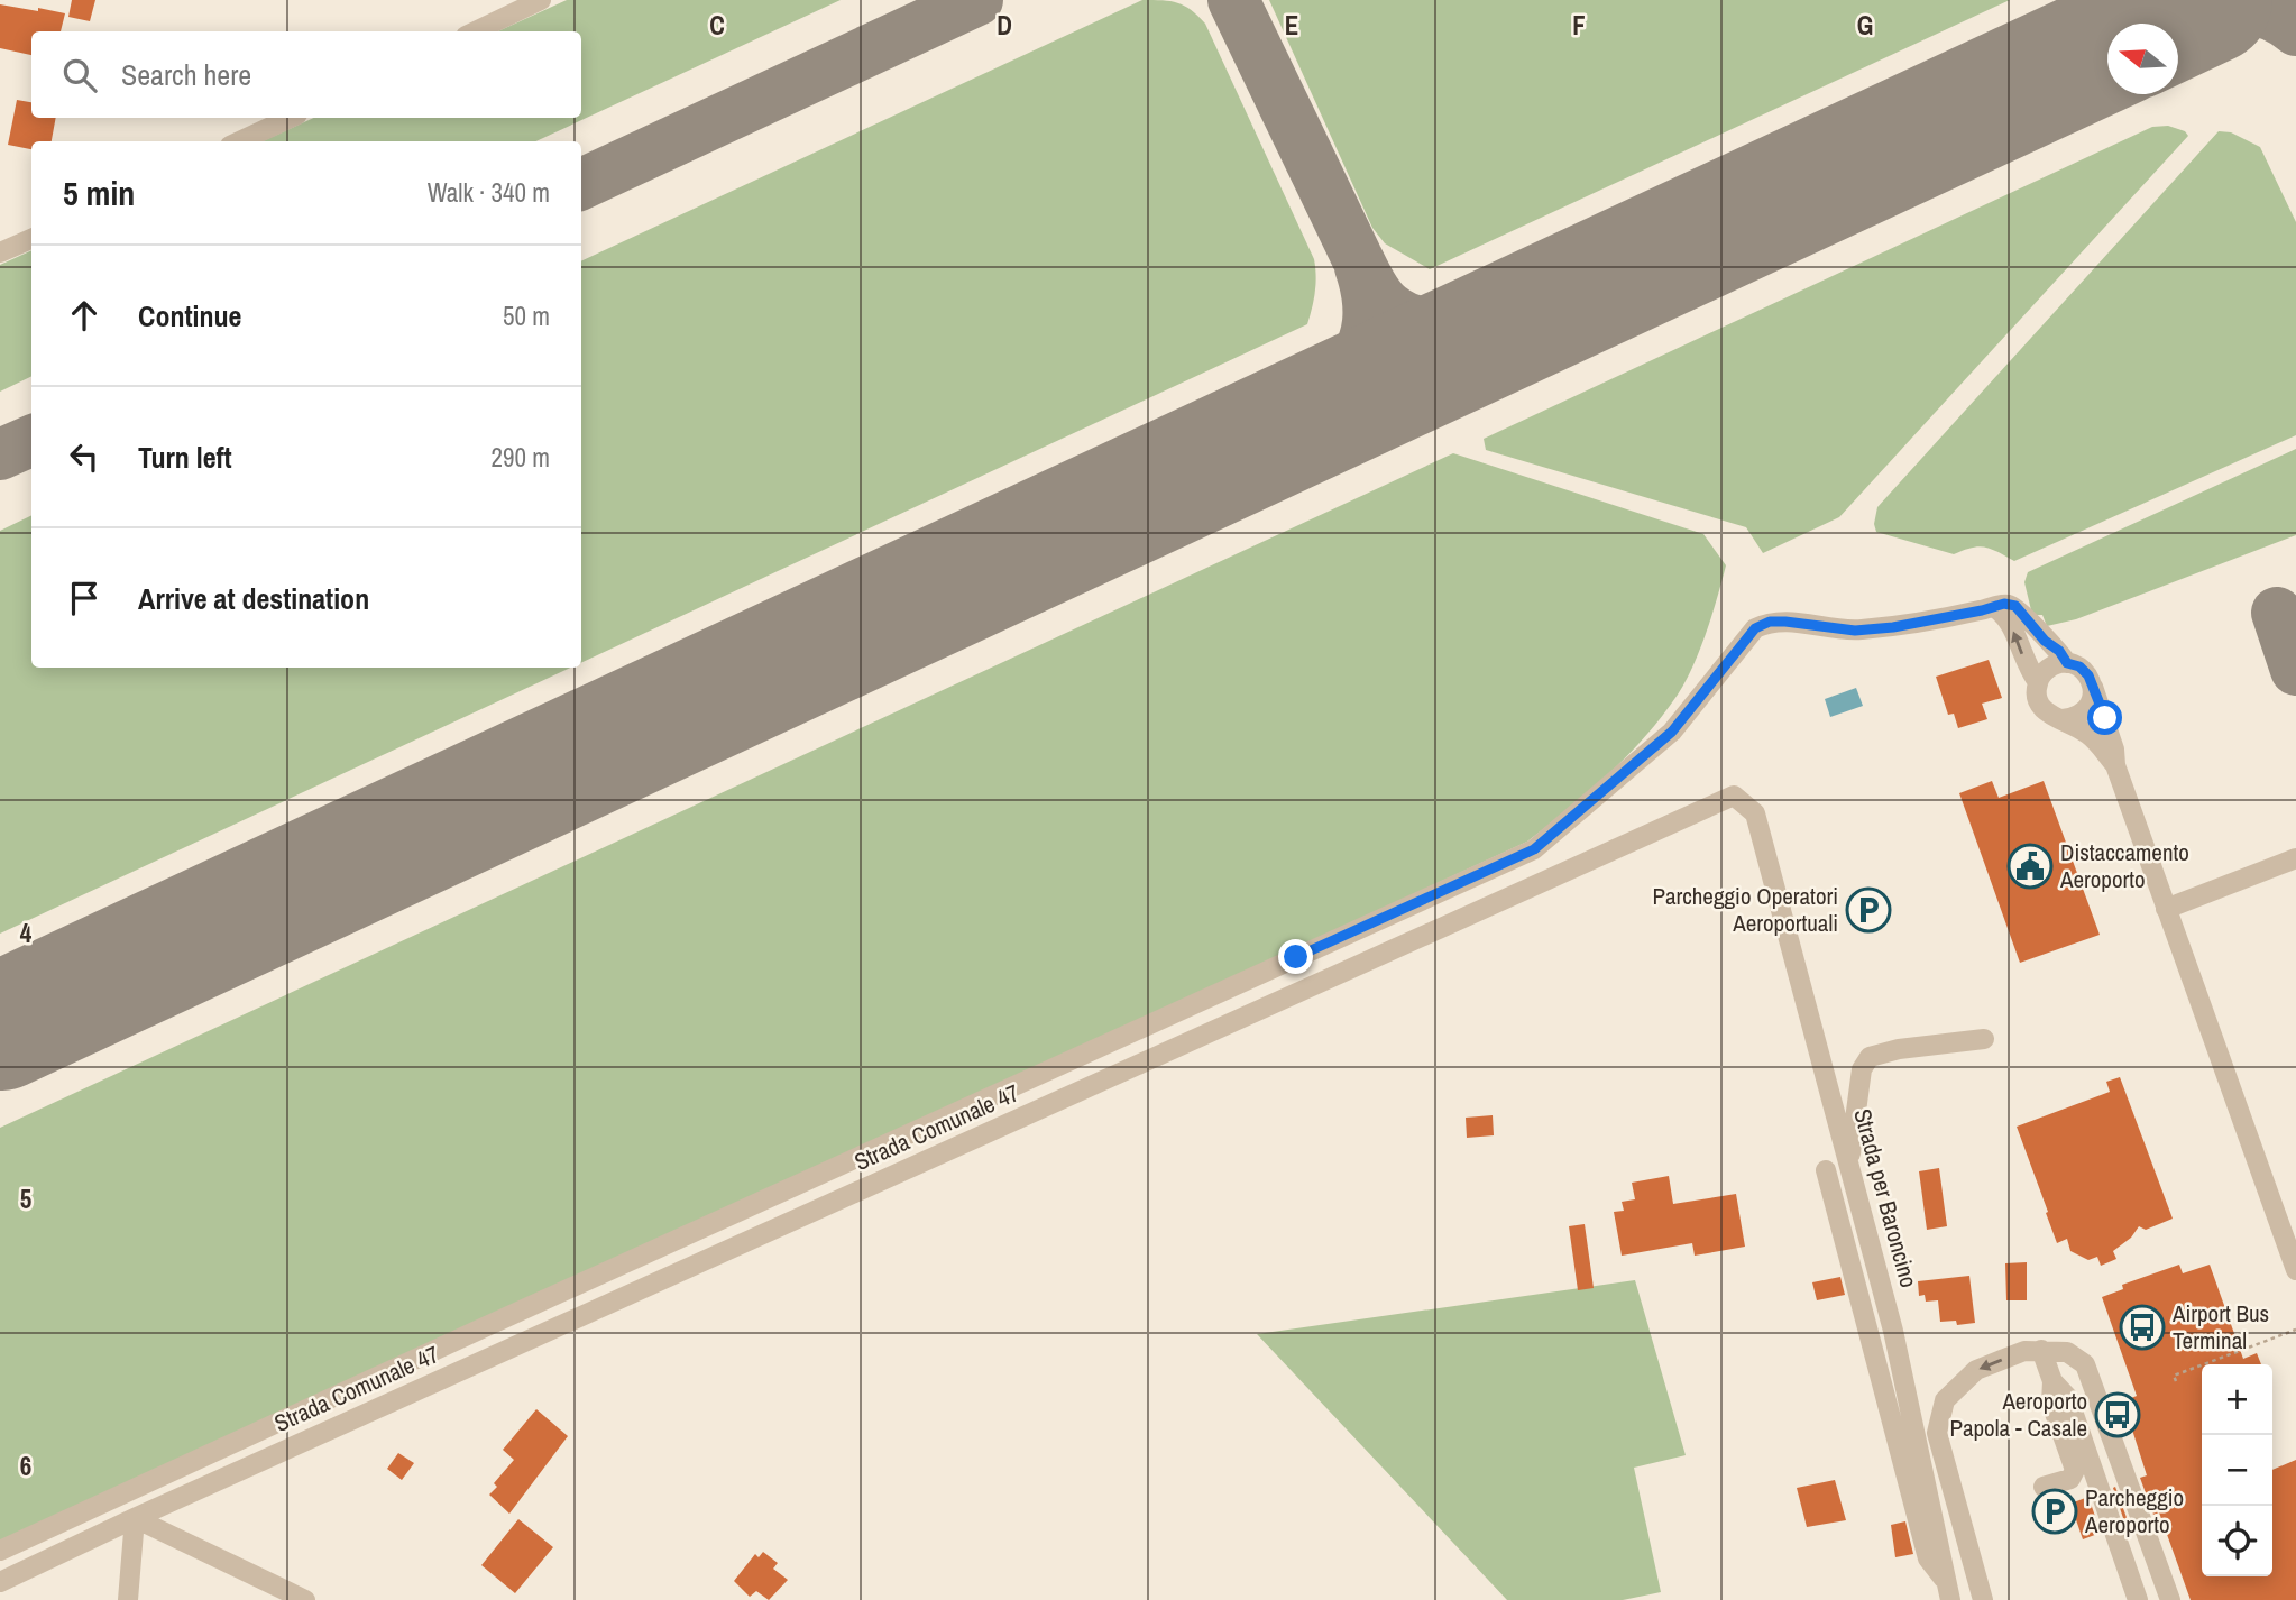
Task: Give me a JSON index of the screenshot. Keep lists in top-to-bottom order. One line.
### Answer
{"streets":{"street":["Strada Comunale 47","Strada per Baroncino"]},"crossings":[["Strada Comunale 47","Strada per Baroncino"]],"places":{"public building":["Distaccamento Aeroporto"],"parking":["Parcheggio Operatori Aeroportuali","Parcheggio Aeroporto"],"bus stop":["Airport Bus Terminal","Aeroporto Papola - Casale"]},"north":"left","page":{"search":"Search here","heading":["5 min","Walk · 340 m"],"list":[["Continue","50 m"],["Turn left","290 m"],"Arrive at destination"],"map_buttons":["+","−"]},"grid":{"columns":["C","D","E","F","G"],"rows":["4","5","6"]}}
